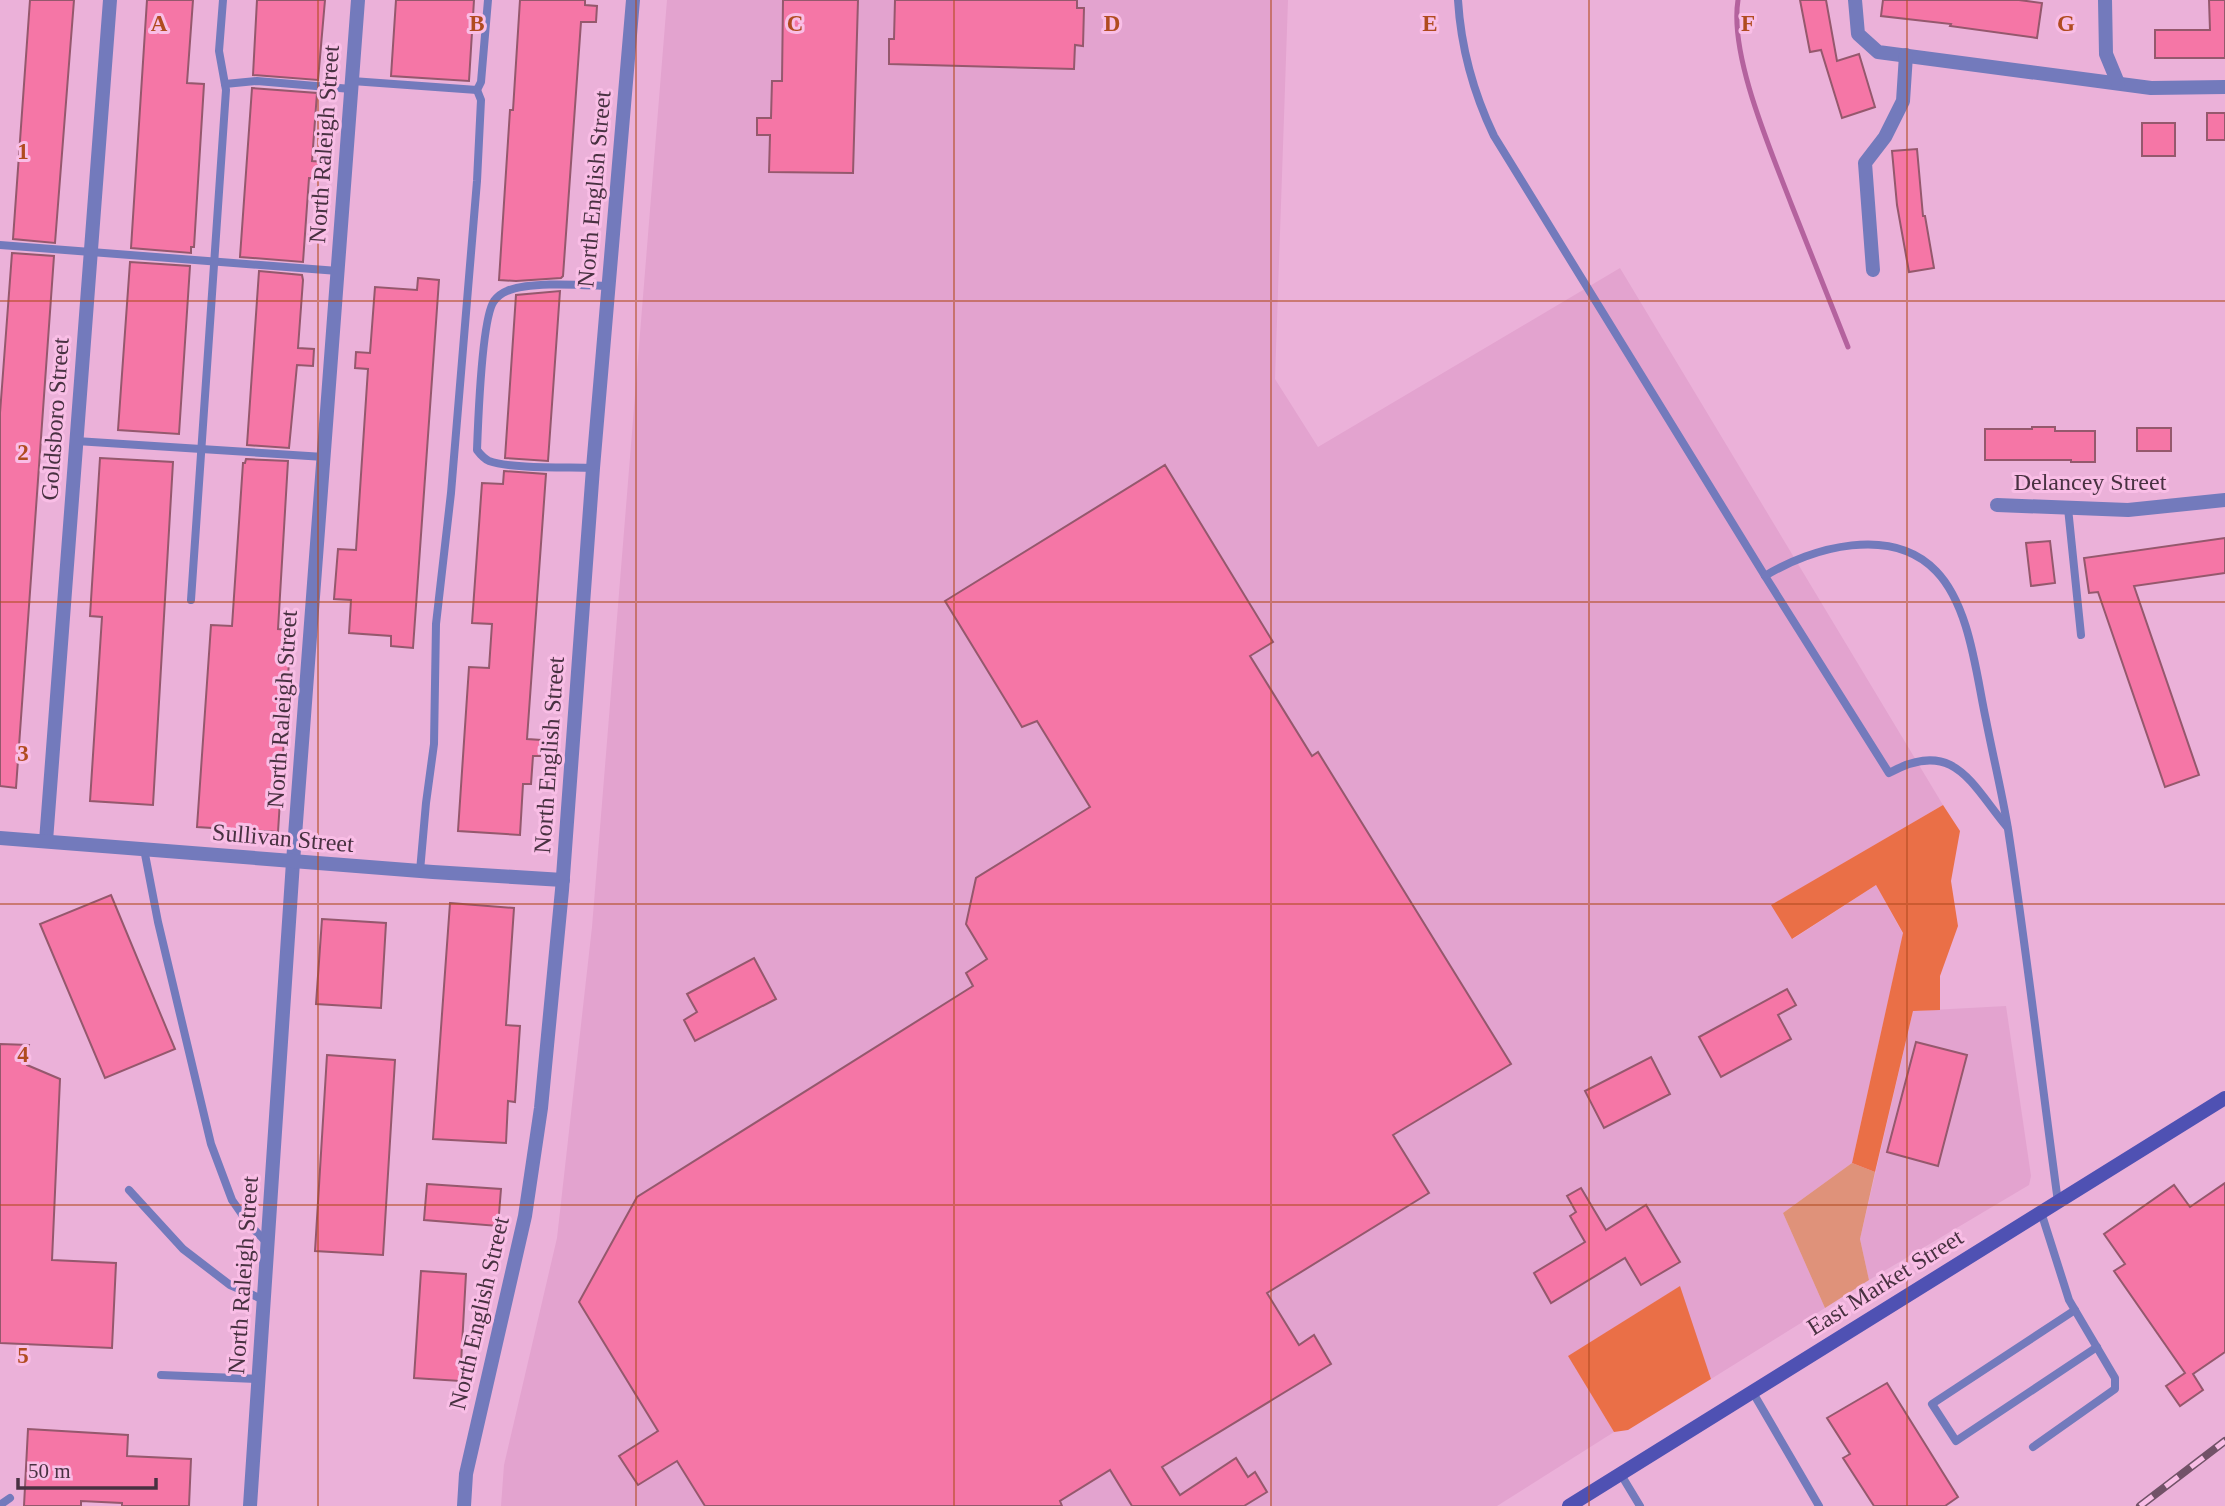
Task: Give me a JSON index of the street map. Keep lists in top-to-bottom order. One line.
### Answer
{"streets":{"main road":["East Market Street"],"street":["North Raleigh Street","North English Street","Goldsboro Street","Delancey Street","Sullivan Street"]},"crossings":[["North Raleigh Street","Sullivan Street"],["North English Street","Sullivan Street"],["Goldsboro Street","Sullivan Street"]],"scale_bar":"50 m","grid":{"columns":["A","B","C","D","E","F","G"],"rows":["1","2","3","4","5"]}}
